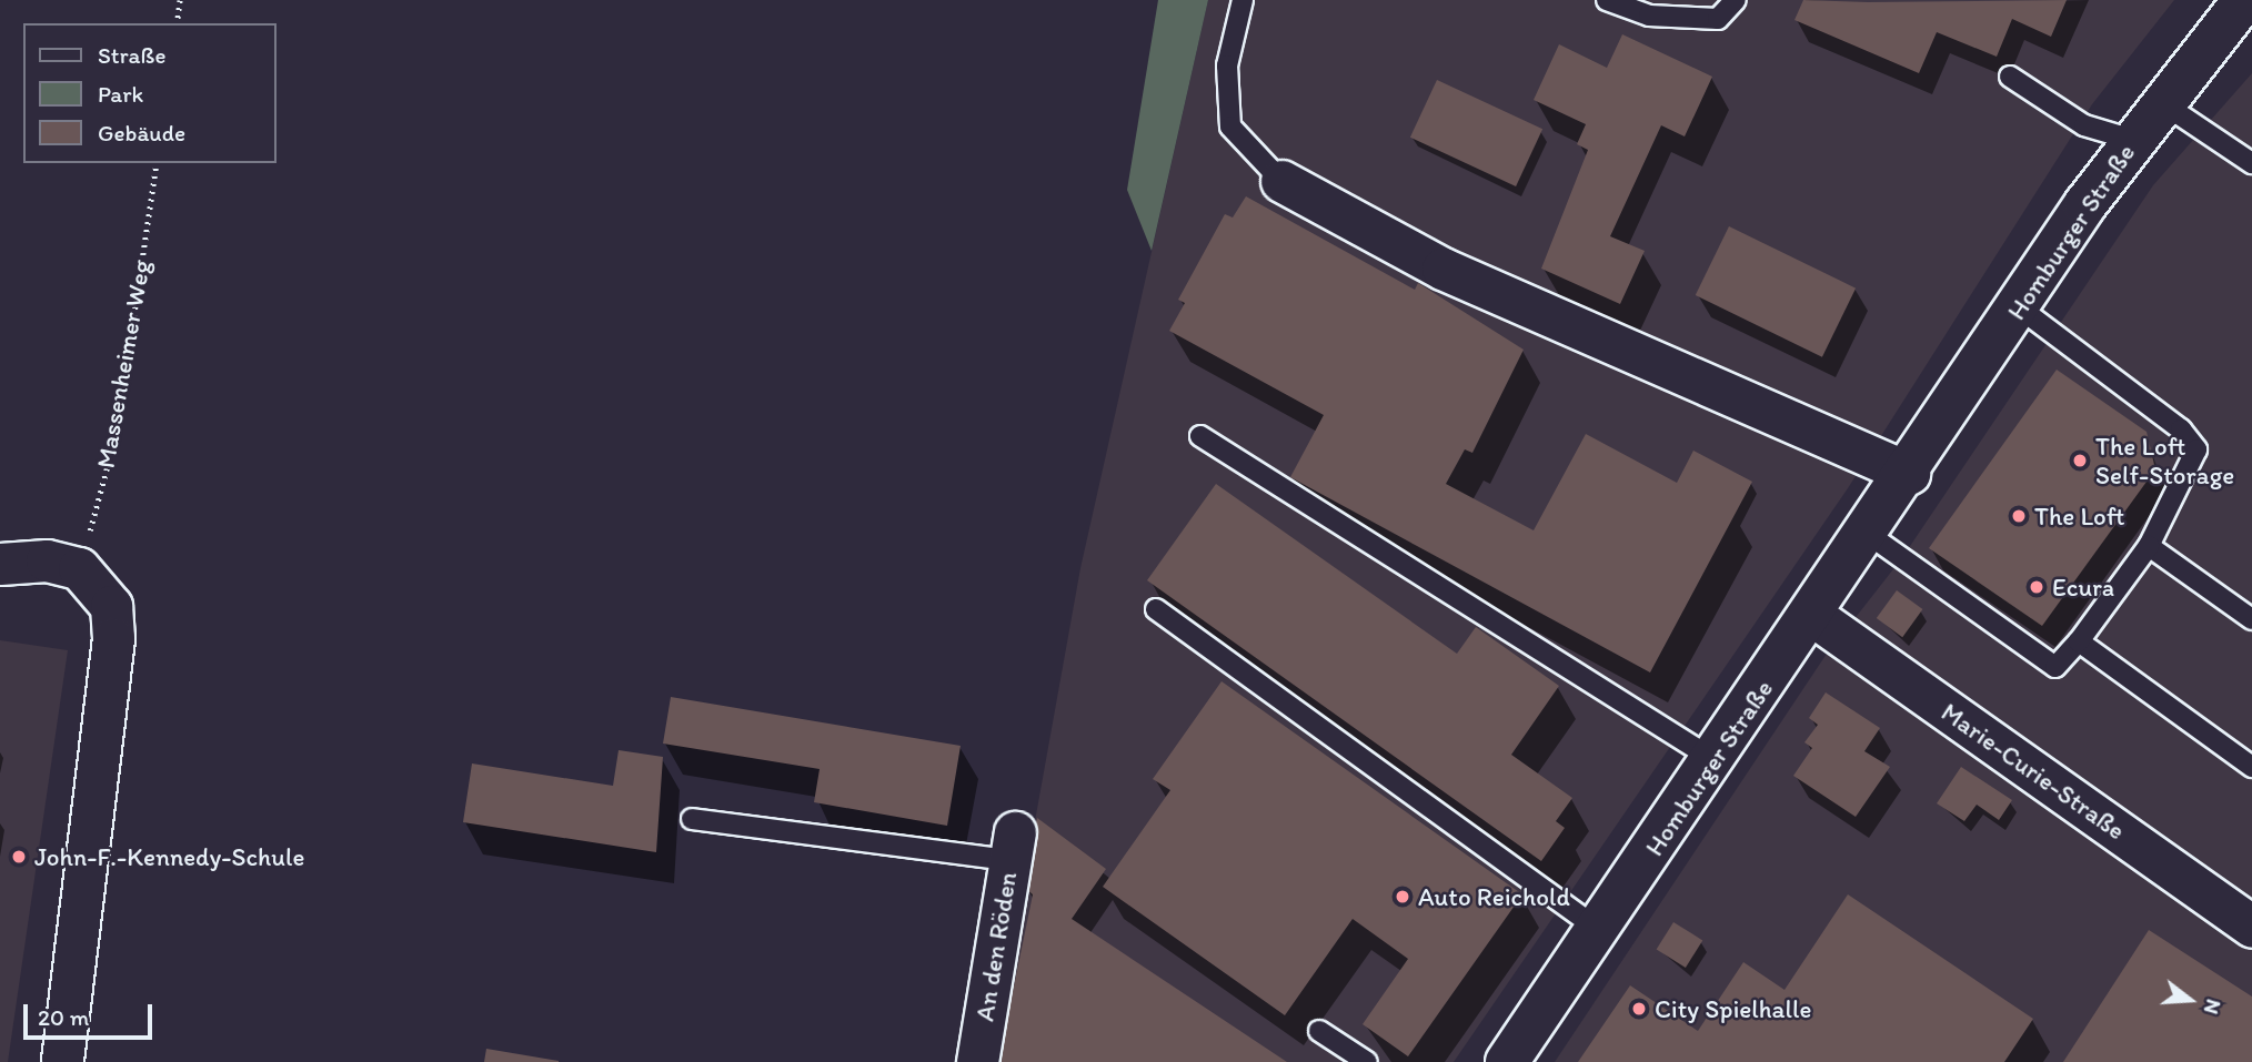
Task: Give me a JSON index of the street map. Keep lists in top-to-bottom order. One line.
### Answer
{"streets":{"street":["Homburger Straße","Marie-Curie-Straße","An den Röden"],"path":["Massenheimer Weg"]},"crossings":[["Homburger Straße","Marie-Curie-Straße"]],"places":["The Loft Self-Storage","The Loft","Ecura","John-F.-Kennedy-Schule","Auto Reichold","City Spielhalle"],"legend":["Straße","Park","Gebäude"],"scale_bar":"20 m","north":"right"}
